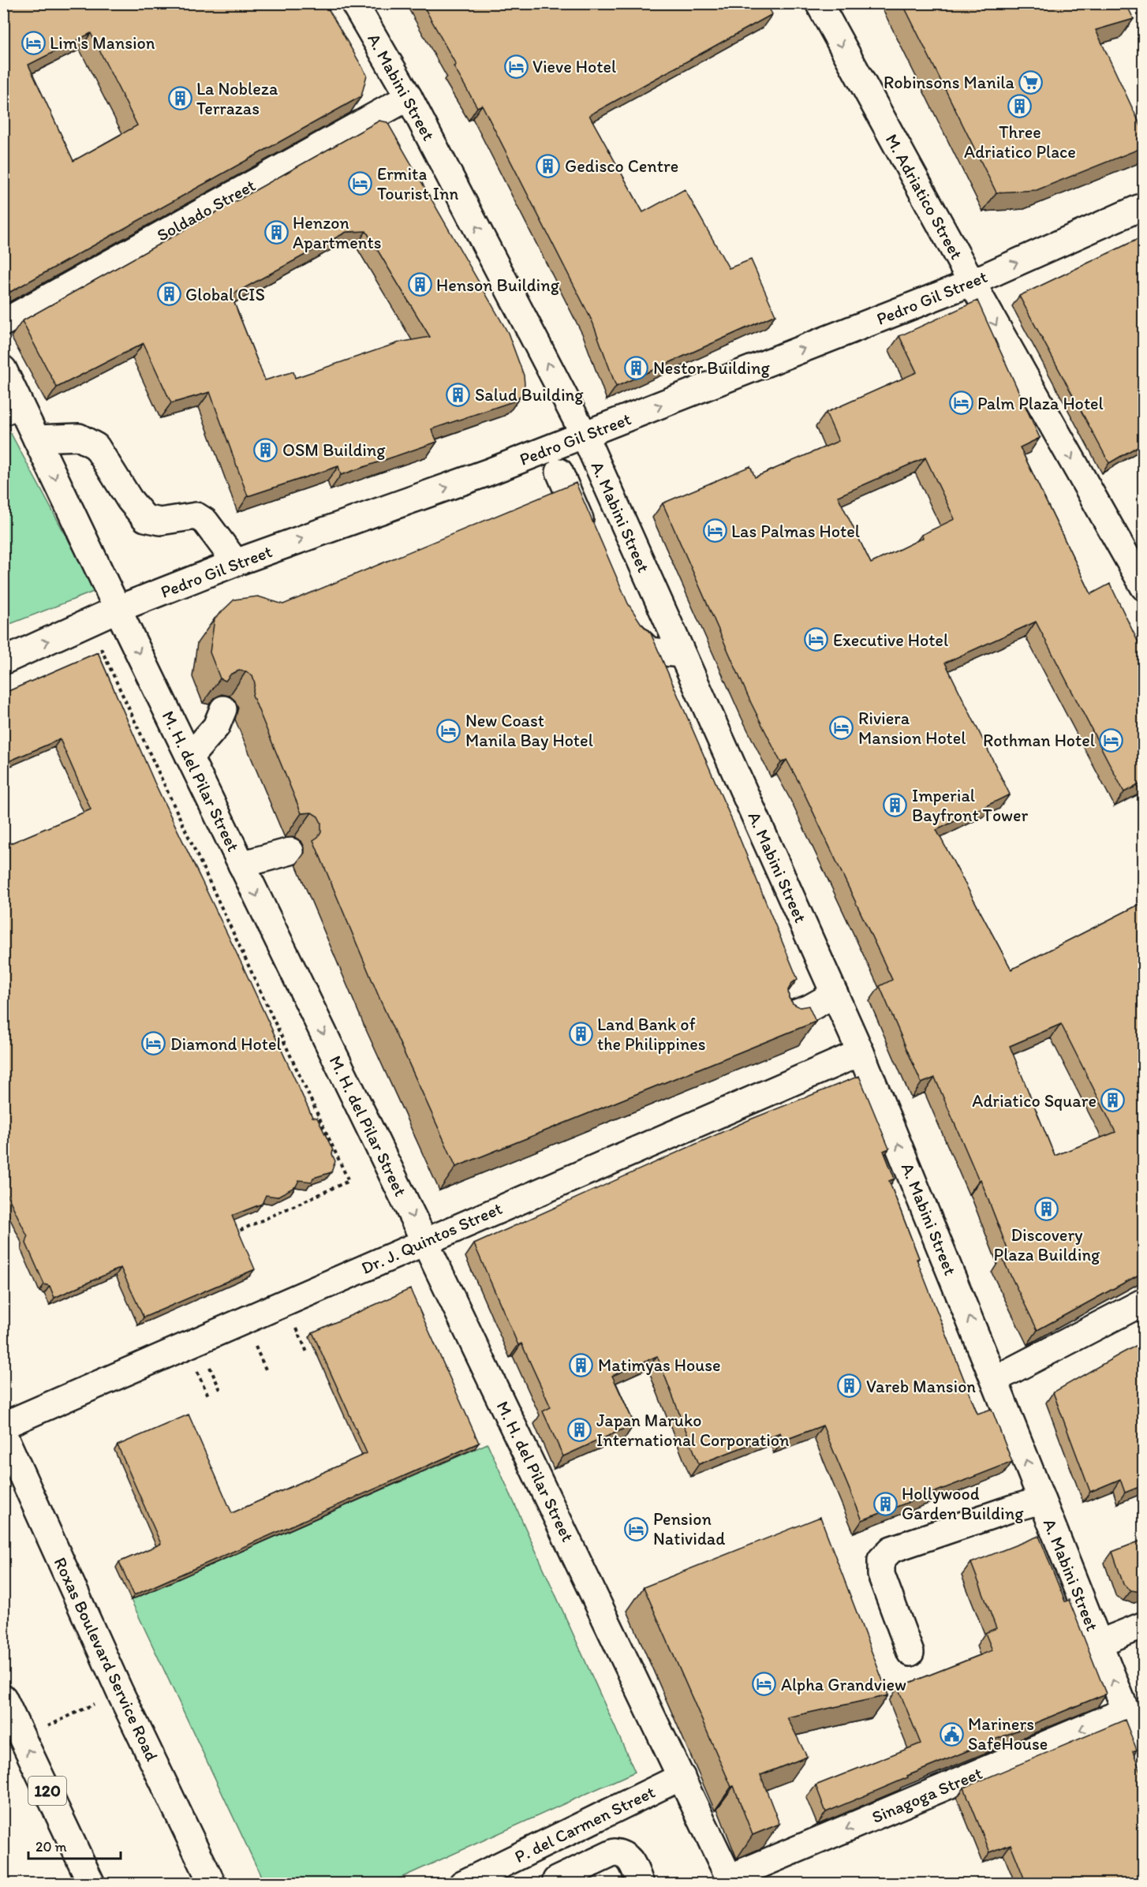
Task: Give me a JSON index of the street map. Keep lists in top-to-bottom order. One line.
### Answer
{"streets":{"main road":["A. Mabini Street","M. Adriatico Street","Soldado Street","Pedro Gil Street","M. H. del Pilar Street","Dr. J. Quintos Street","Roxas Boulevard Service Road","120","Sinagoga Street","P. del Carmen Street"]},"crossings":[["A. Mabini Street","Soldado Street"],["A. Mabini Street","Pedro Gil Street"],["A. Mabini Street","Dr. J. Quintos Street"],["A. Mabini Street","Sinagoga Street"],["M. Adriatico Street","Pedro Gil Street"],["Pedro Gil Street","M. H. del Pilar Street"],["M. H. del Pilar Street","Dr. J. Quintos Street"],["M. H. del Pilar Street","Sinagoga Street"],["M. H. del Pilar Street","P. del Carmen Street"]],"one_way":["A. Mabini Street","M. Adriatico Street","Pedro Gil Street","M. H. del Pilar Street","Sinagoga Street"],"places":{"hotel":["Lim's Mansion","Vieve Hotel","Ermita Tourist Inn","Palm Plaza Hotel","Las Palmas Hotel","Executive Hotel","Riviera Mansion Hotel","New Coast Manila Bay Hotel","Rothman Hotel","Diamond Hotel","Pension Natividad","Alpha Grandview"],"supermarket":["Robinsons Manila"],"building":["La Nobleza Terrazas","Three Adriatico Place","Gedisco Centre","Henzon Apartments","Henson Building","Global CIS","Nestor Building","Salud Building","OSM Building","Imperial Bayfront Tower","Land Bank of the Philippines","Adriatico Square","Discovery Plaza Building","Matimyas House","Vareb Mansion","Japan Maruko International Corporation","Hollywood Garden Building"],"public building":["Mariners SafeHouse"]},"scale_bar":"20 m"}
